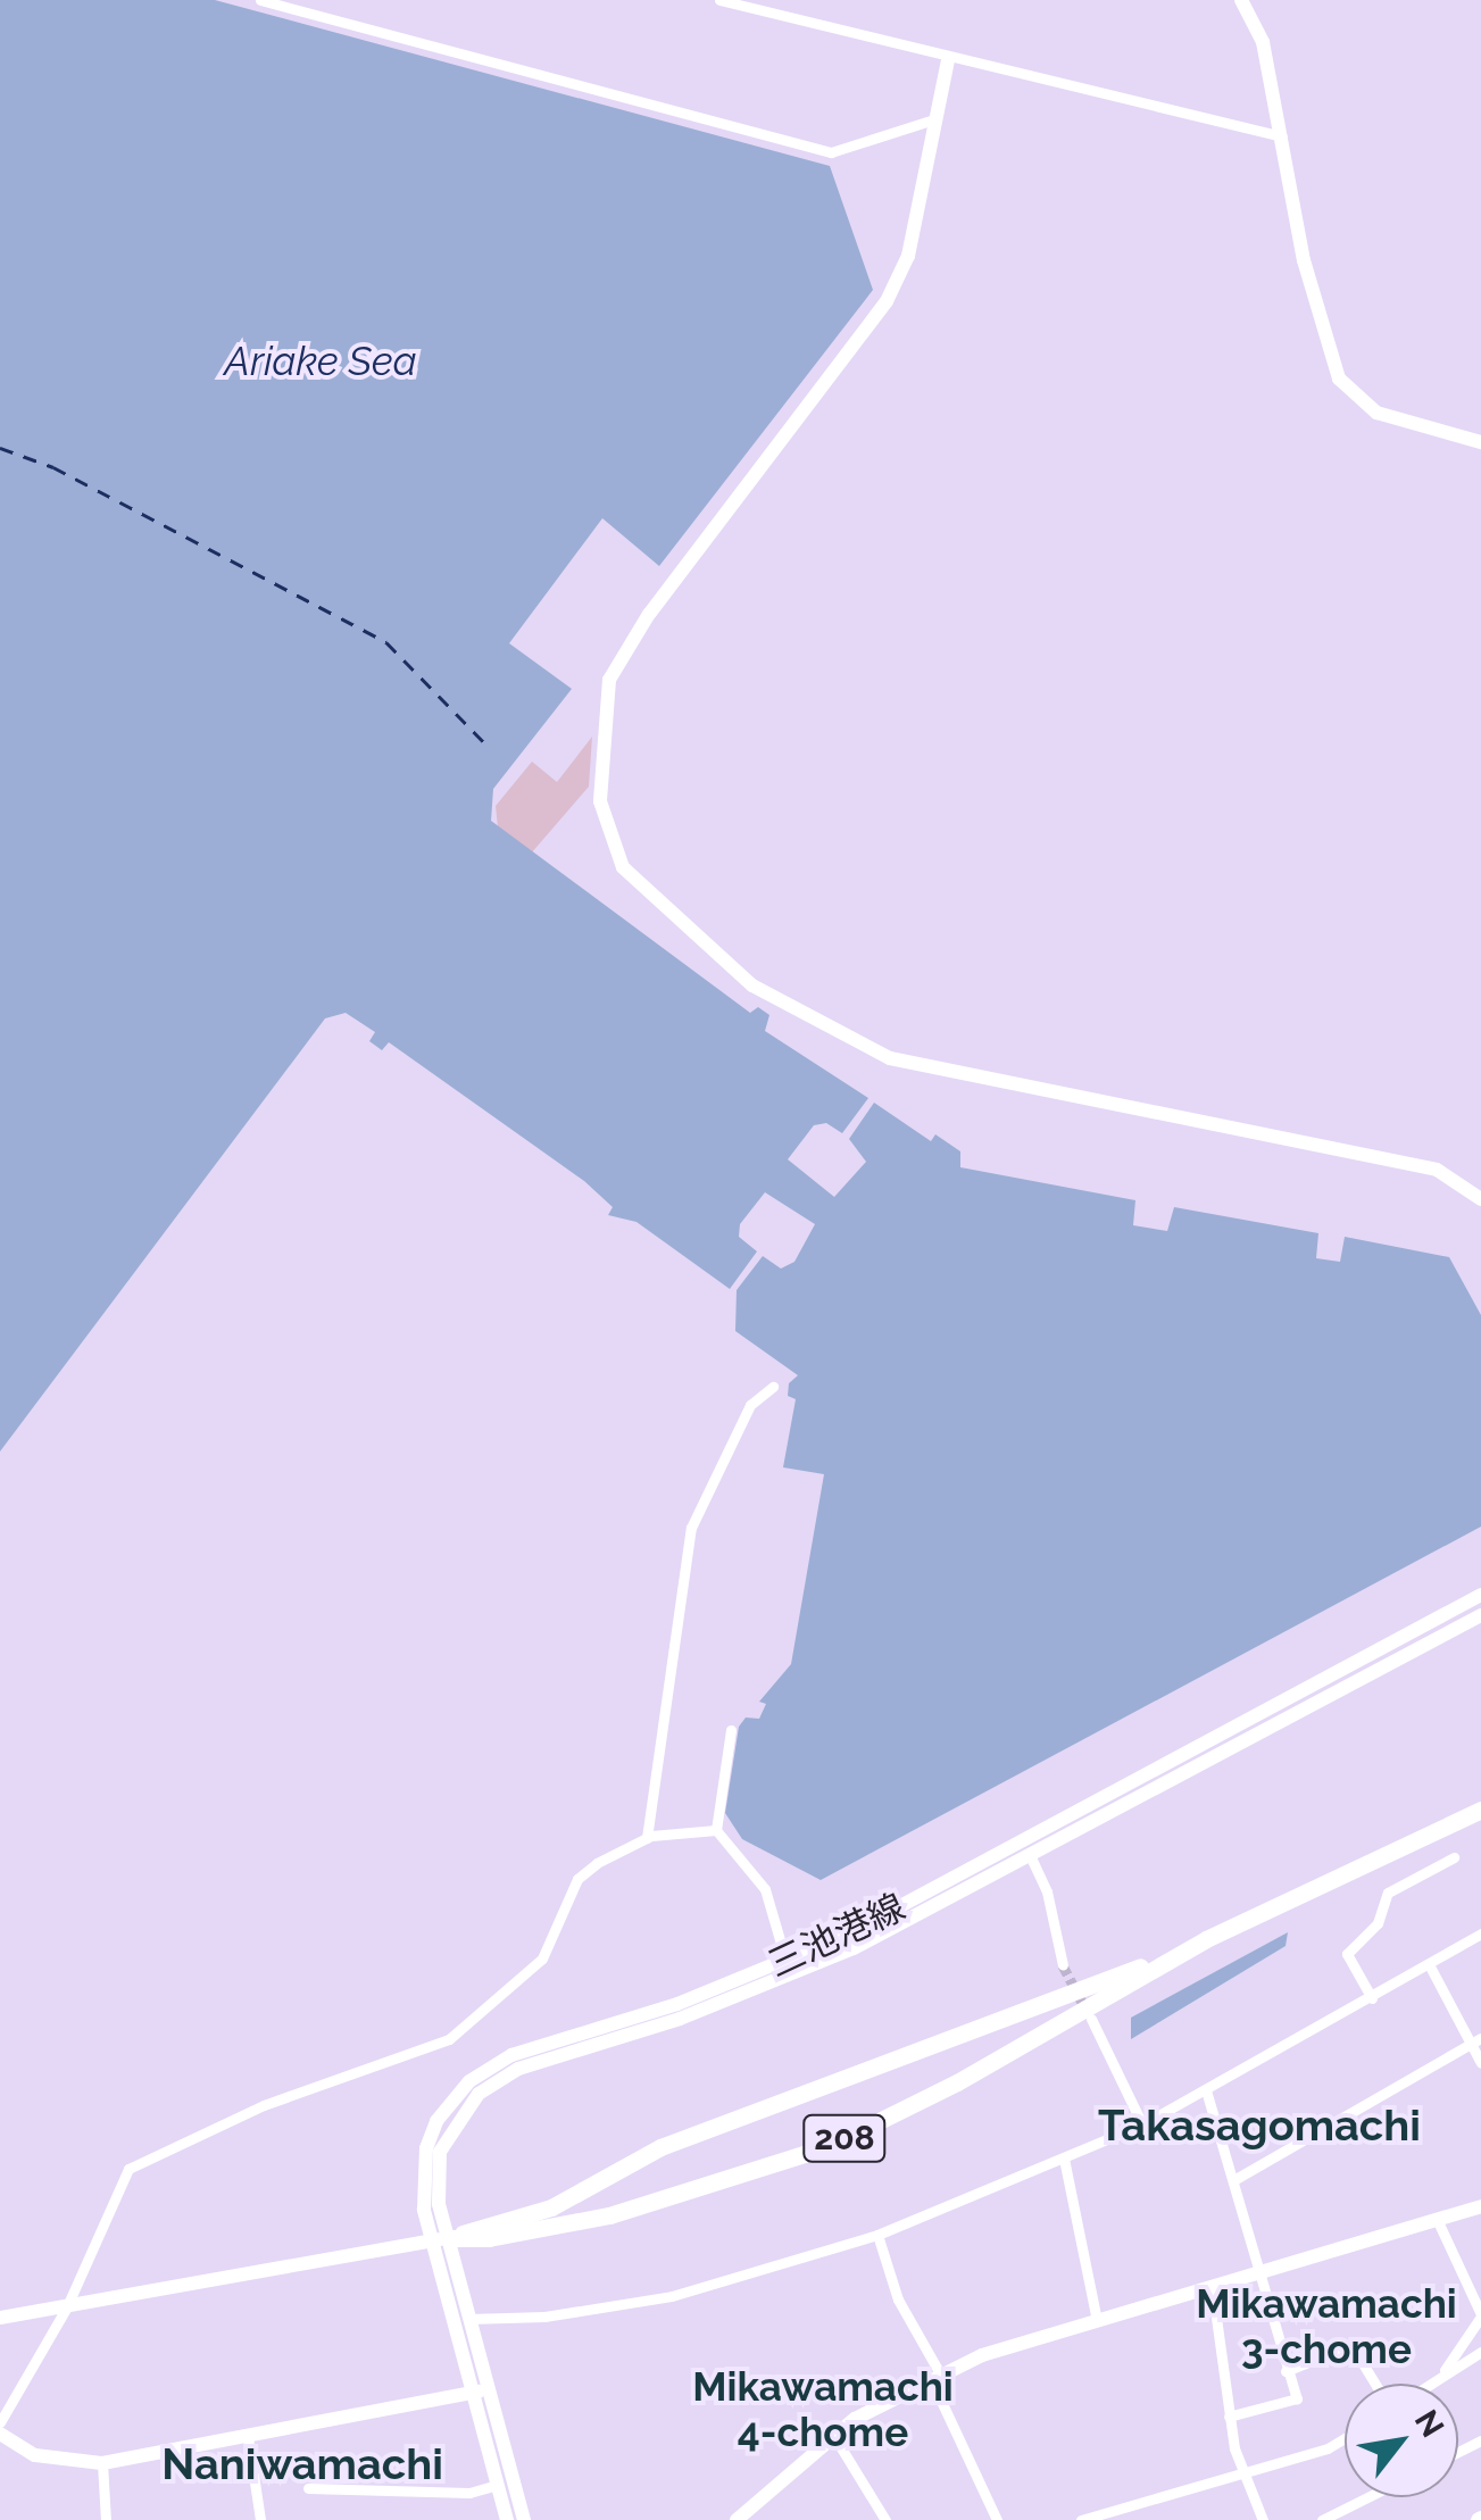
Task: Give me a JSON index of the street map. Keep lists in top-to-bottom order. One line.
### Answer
{"streets":{"highway":["208"],"street":["三池港線"]},"crossings":[["三池港線","208"]],"districts":["Takasagomachi","Mikawamachi 3-chome","Mikawamachi 4-chome","Naniwamachi"],"water":["Ariake Sea"],"north":"top right"}
